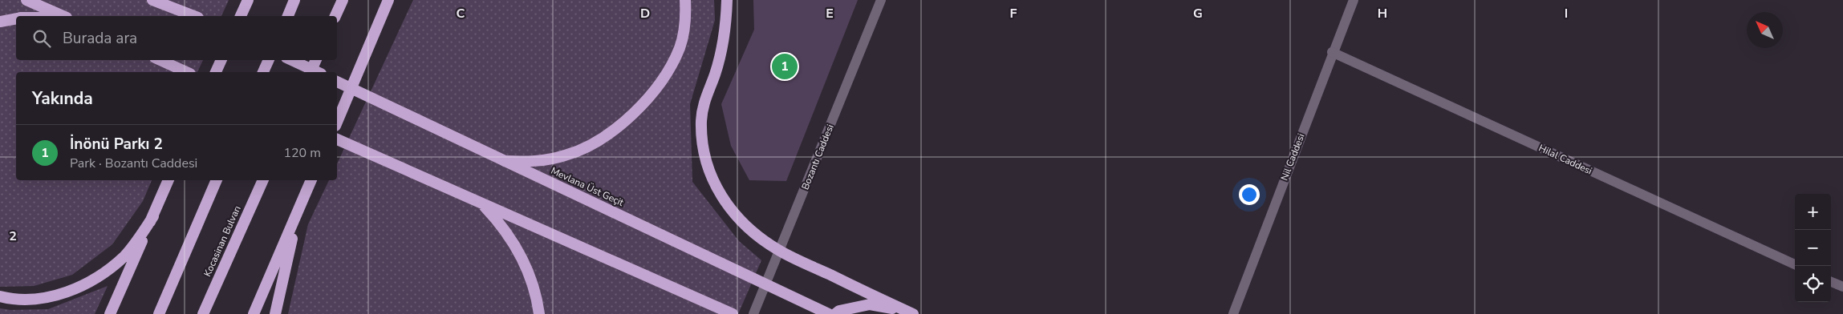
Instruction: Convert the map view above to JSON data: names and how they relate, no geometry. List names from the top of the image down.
{
  "streets": {
    "highway": ["Mevlana Üst Geçit", "Kocasinan Bulvarı"],
    "street": ["Bozantı Caddesi", "Nil Caddesi", "Hilal Caddesi"]
  },
  "crossings": [
    ["Nil Caddesi", "Hilal Caddesi"]
  ],
  "north": "top left",
  "page": {
    "search": "Burada ara",
    "pins": "1",
    "heading": "Yakında",
    "list": [
      {
        "mark": "1",
        "name": "İnönü Parkı 2",
        "note": "Park · Bozantı Caddesi",
        "value": "120 m"
      }
    ],
    "map_buttons": ["+", "−"]
  },
  "grid": {
    "columns": [
      "C",
      "D",
      "E",
      "F",
      "G",
      "H",
      "I"
    ],
    "rows": ["2"]
  }
}
